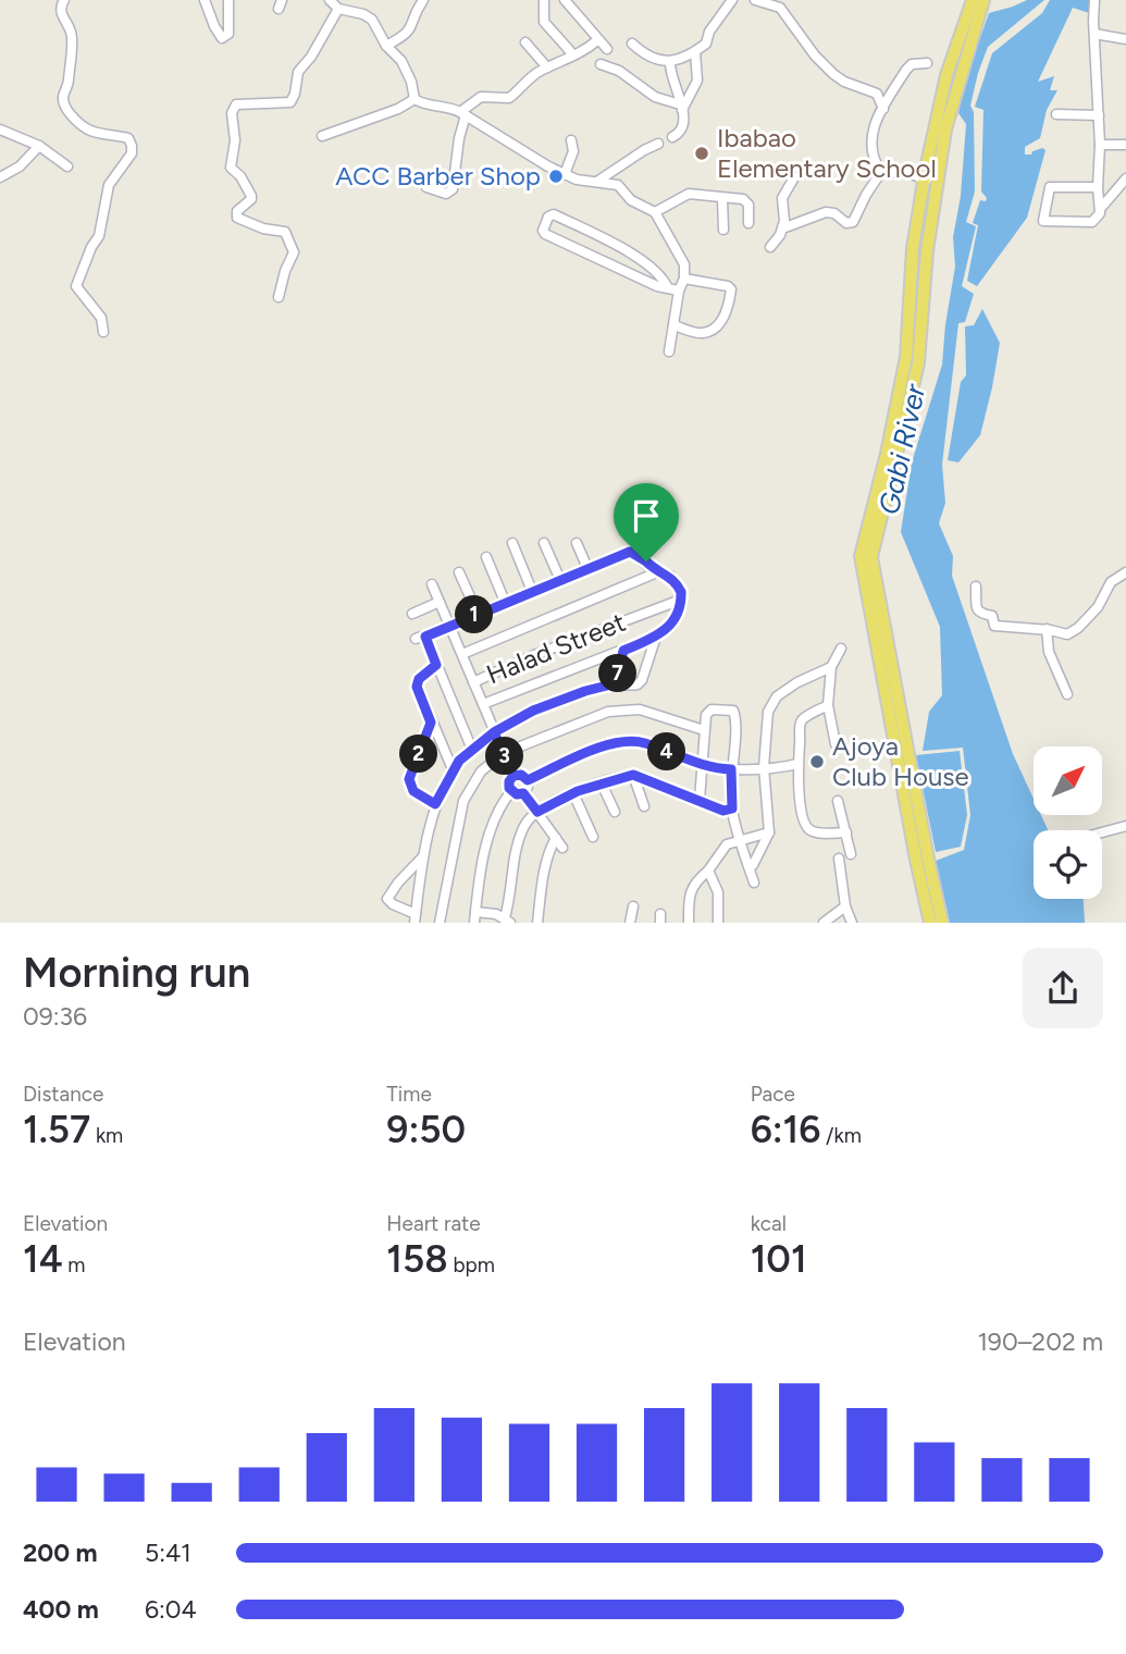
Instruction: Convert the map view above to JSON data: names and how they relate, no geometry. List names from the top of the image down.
{
  "streets": {
    "street": ["Halad Street"]
  },
  "water": ["Gabi River"],
  "places": ["Ibabao Elementary School", "ACC Barber Shop", "Ajoya Club House"],
  "north": "top right",
  "page": {
    "pins": [
      "1",
      "7",
      "4",
      "2",
      "3"
    ],
    "heading": ["Morning run", "09:36"],
    "stats": [
      ["Distance", "1.57 km"],
      ["Time", "9:50"],
      ["Pace", "6:16 /km"],
      ["Elevation", "14 m"],
      ["Heart rate", "158 bpm"],
      ["kcal", "101"]
    ],
    "chart": ["Elevation", "190–202 m"],
    "list": [
      {
        "name": "200 m",
        "note": "5:41"
      },
      {
        "name": "400 m",
        "note": "6:04"
      }
    ]
  }
}
